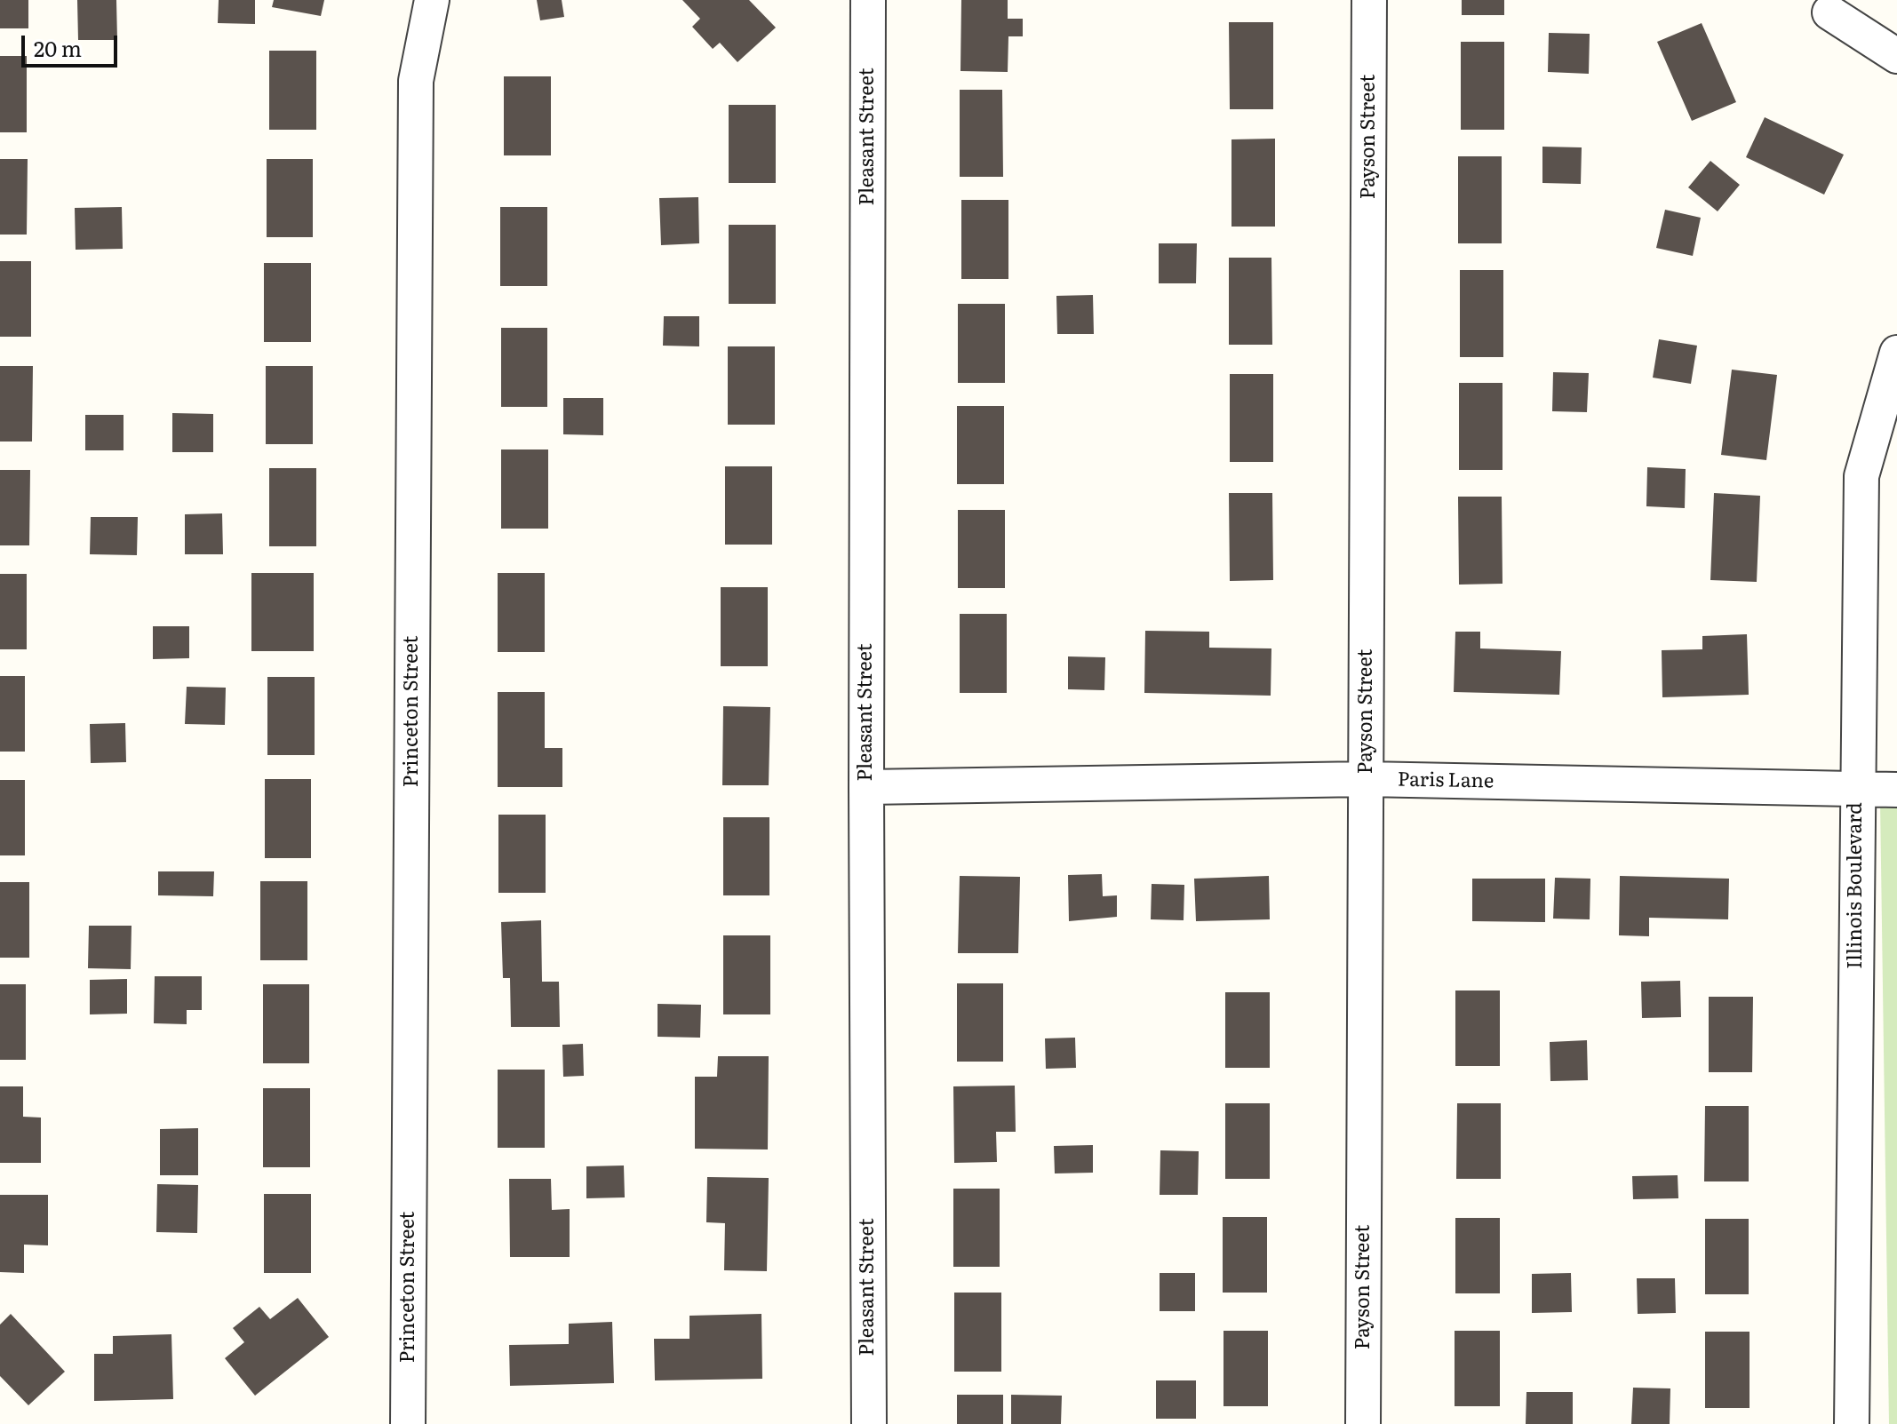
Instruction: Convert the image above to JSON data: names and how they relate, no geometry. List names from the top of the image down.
{
  "streets": {
    "street": [
      "Pleasant Street",
      "Payson Street",
      "Princeton Street",
      "Paris Lane",
      "Illinois Boulevard"
    ]
  },
  "crossings": [
    ["Pleasant Street", "Paris Lane"],
    ["Payson Street", "Paris Lane"],
    ["Paris Lane", "Illinois Boulevard"]
  ],
  "scale_bar": "20 m"
}
